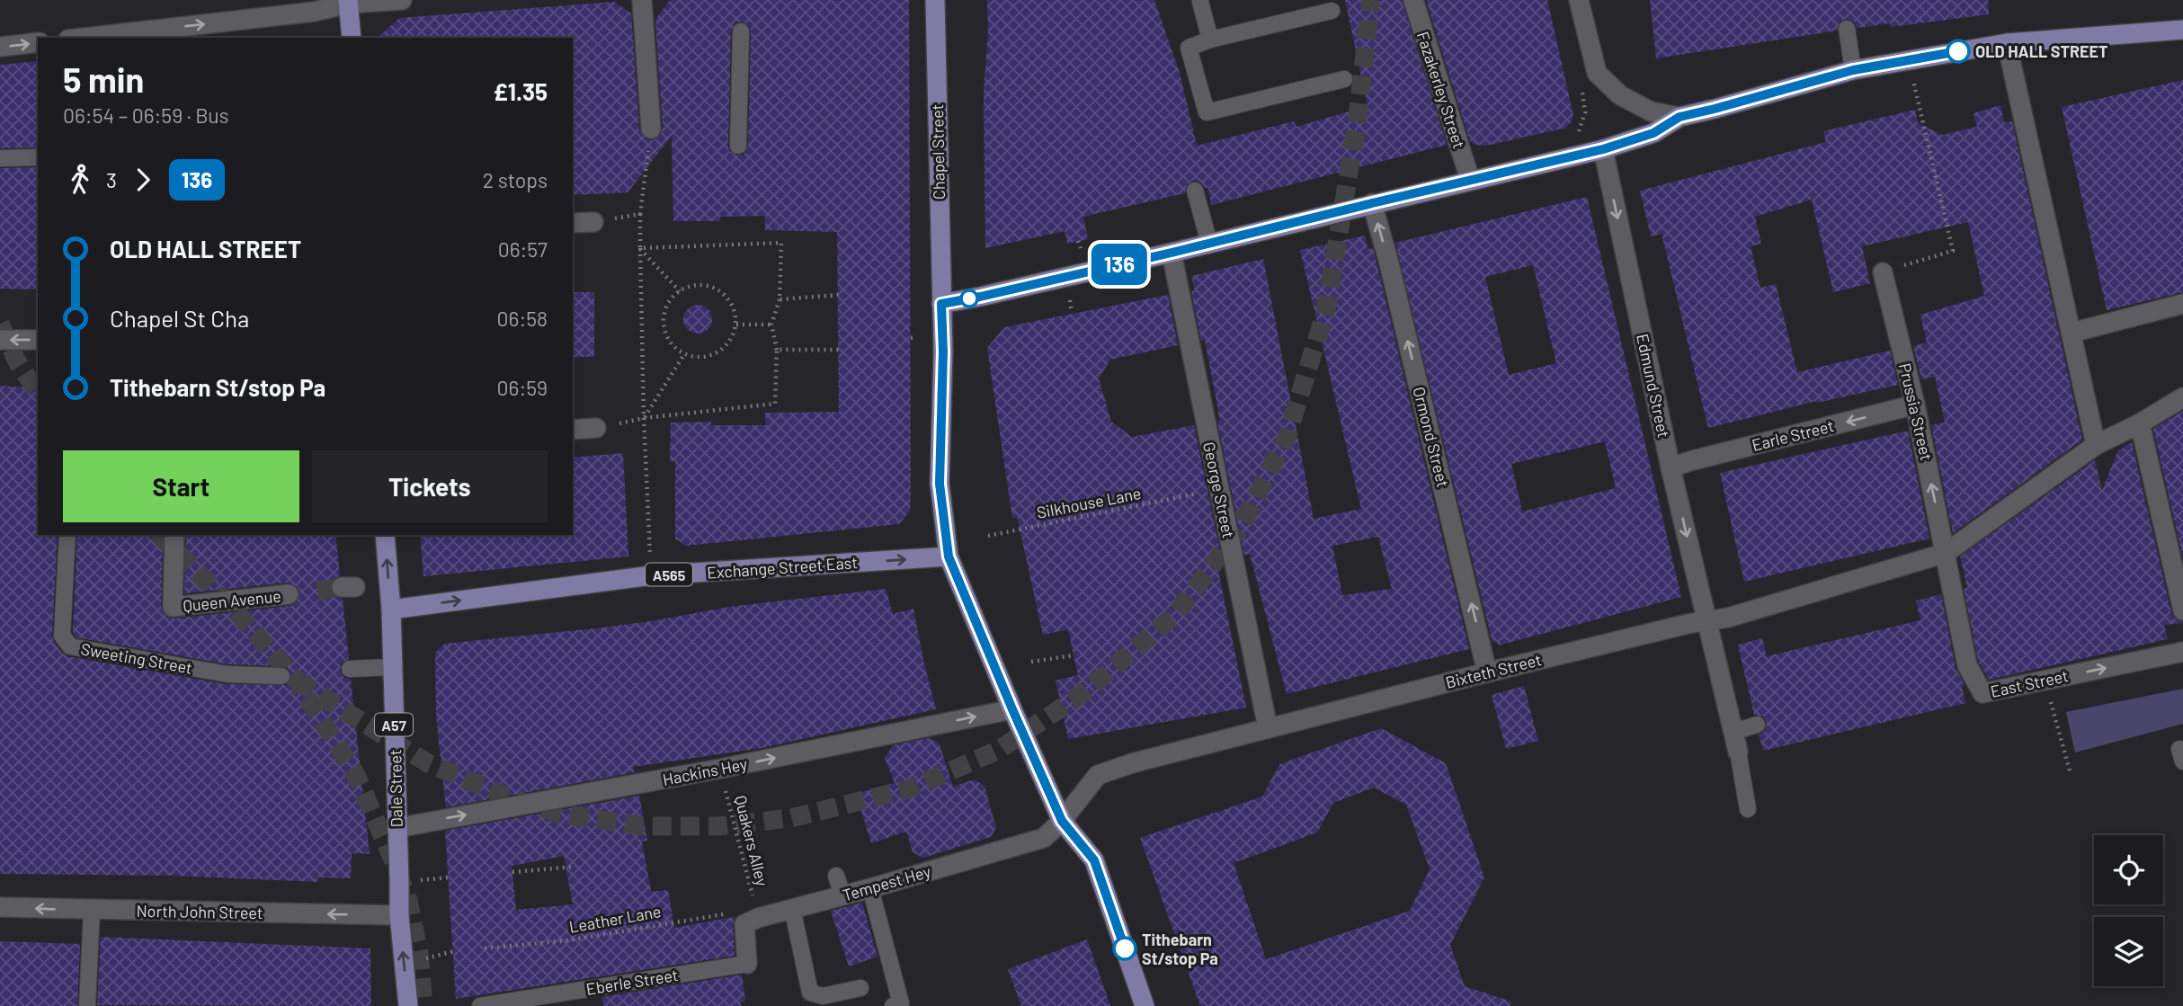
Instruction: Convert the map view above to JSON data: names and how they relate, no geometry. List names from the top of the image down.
{
  "streets": {
    "main road": [
      "Chapel Street",
      "Exchange Street East",
      "A565",
      "A57",
      "Dale Street"
    ],
    "street": [
      "Fazakerley Street",
      "Edmund Street",
      "Prussia Street",
      "Earle Street",
      "Ormond Street",
      "George Street",
      "Queen Avenue",
      "Bixteth Street",
      "East Street",
      "Hackins Hey",
      "Tempest Hey",
      "North John Street"
    ],
    "lane": ["Sweeting Street", "Eberle Street"],
    "path": ["Silkhouse Lane", "Quakers Alley", "Leather Lane"]
  },
  "crossings": [
    ["Chapel Street", "Exchange Street East"],
    ["Chapel Street", "Bixteth Street"],
    ["Chapel Street", "Hackins Hey"],
    ["Chapel Street", "Tempest Hey"],
    ["Edmund Street", "Earle Street"],
    ["Edmund Street", "Bixteth Street"],
    ["Prussia Street", "Earle Street"],
    ["Prussia Street", "Bixteth Street"],
    ["Prussia Street", "East Street"],
    ["Ormond Street", "Bixteth Street"],
    ["George Street", "Bixteth Street"],
    ["Exchange Street East", "Dale Street"],
    ["Bixteth Street", "East Street"],
    ["Bixteth Street", "Tempest Hey"],
    ["Hackins Hey", "Dale Street"],
    ["Hackins Hey", "Quakers Alley"],
    ["Dale Street", "North John Street"],
    ["Quakers Alley", "Tempest Hey"],
    ["Quakers Alley", "Leather Lane"],
    ["Tempest Hey", "Leather Lane"]
  ],
  "one_way": [
    "Edmund Street",
    "Earle Street",
    "Ormond Street",
    "Exchange Street East",
    "East Street",
    "Hackins Hey",
    "Dale Street",
    "North John Street"
  ],
  "places": ["OLD HALL STREET", "Tithebarn St/stop Pa"],
  "lines": ["bus line 136"],
  "page": {
    "on_map": "136",
    "heading": ["5 min", "06:54 – 06:59 · Bus", "£1.35"],
    "legs": ["3", "136", "2 stops"],
    "list": [
      {
        "name": "OLD HALL STREET",
        "value": "06:57"
      },
      {
        "name": "Chapel St Cha",
        "value": "06:58"
      },
      {
        "name": "Tithebarn St/stop Pa",
        "value": "06:59"
      }
    ],
    "buttons": ["Start", "Tickets"]
  }
}
